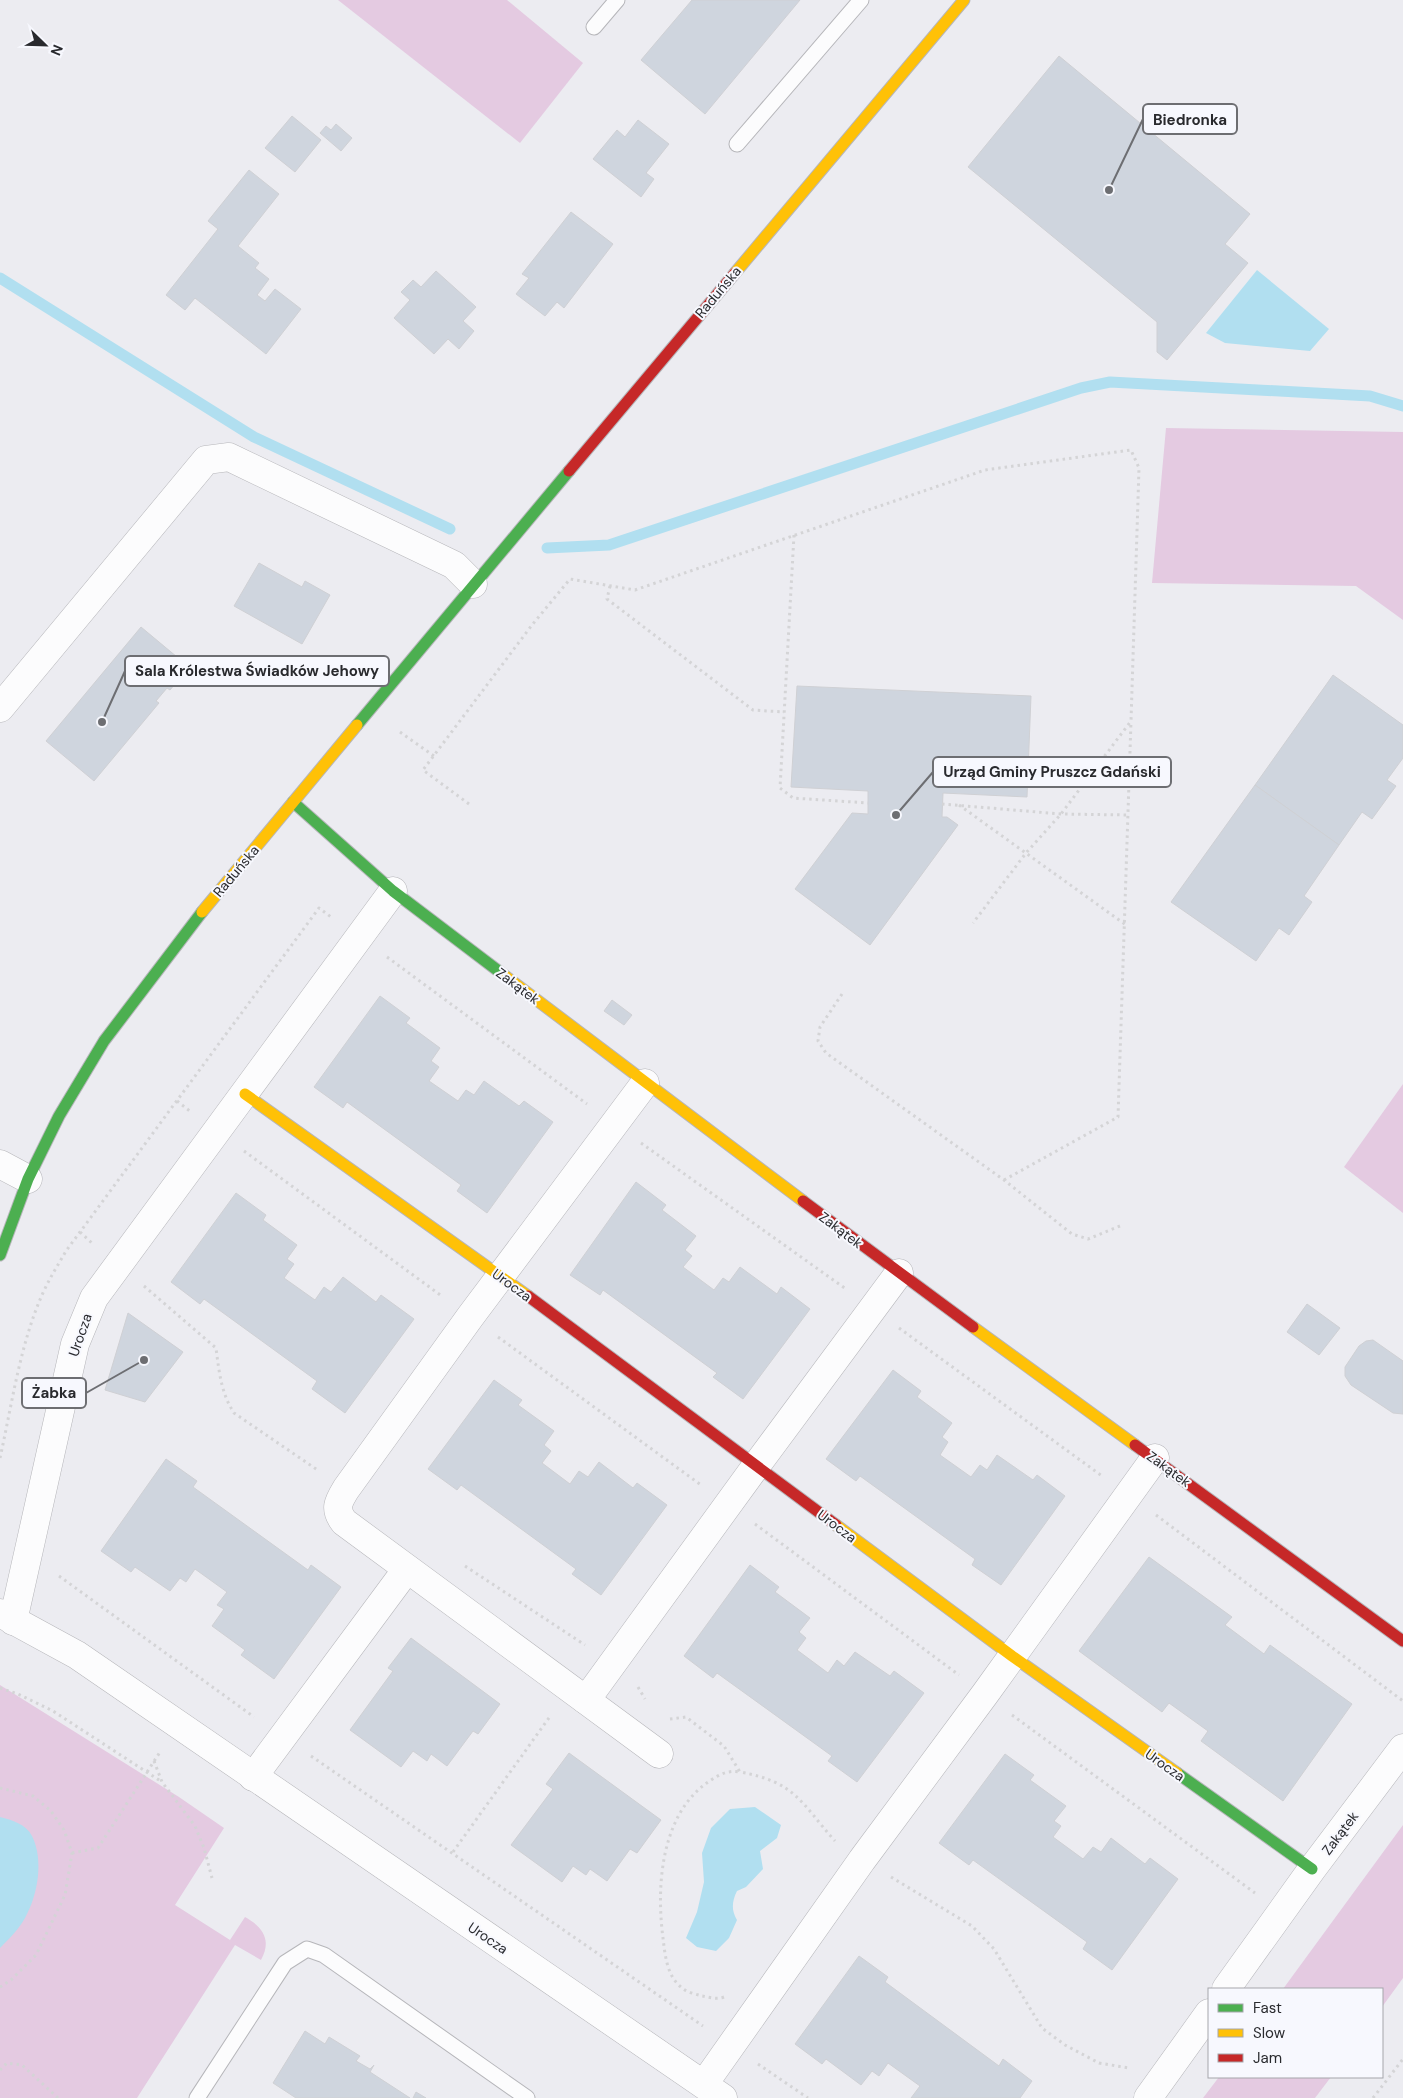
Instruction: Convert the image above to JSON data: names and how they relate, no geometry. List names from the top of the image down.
{
  "streets": {
    "street": ["Raduńska", "Zakątek", "Urocza"]
  },
  "crossings": [
    ["Raduńska", "Zakątek"],
    ["Zakątek", "Urocza"]
  ],
  "places": [
    "Biedronka",
    "Sala Królestwa Świadków Jehowy",
    "Urząd Gminy Pruszcz Gdański",
    "Żabka"
  ],
  "legend": ["Fast", "Slow", "Jam"],
  "north": "bottom right"
}
